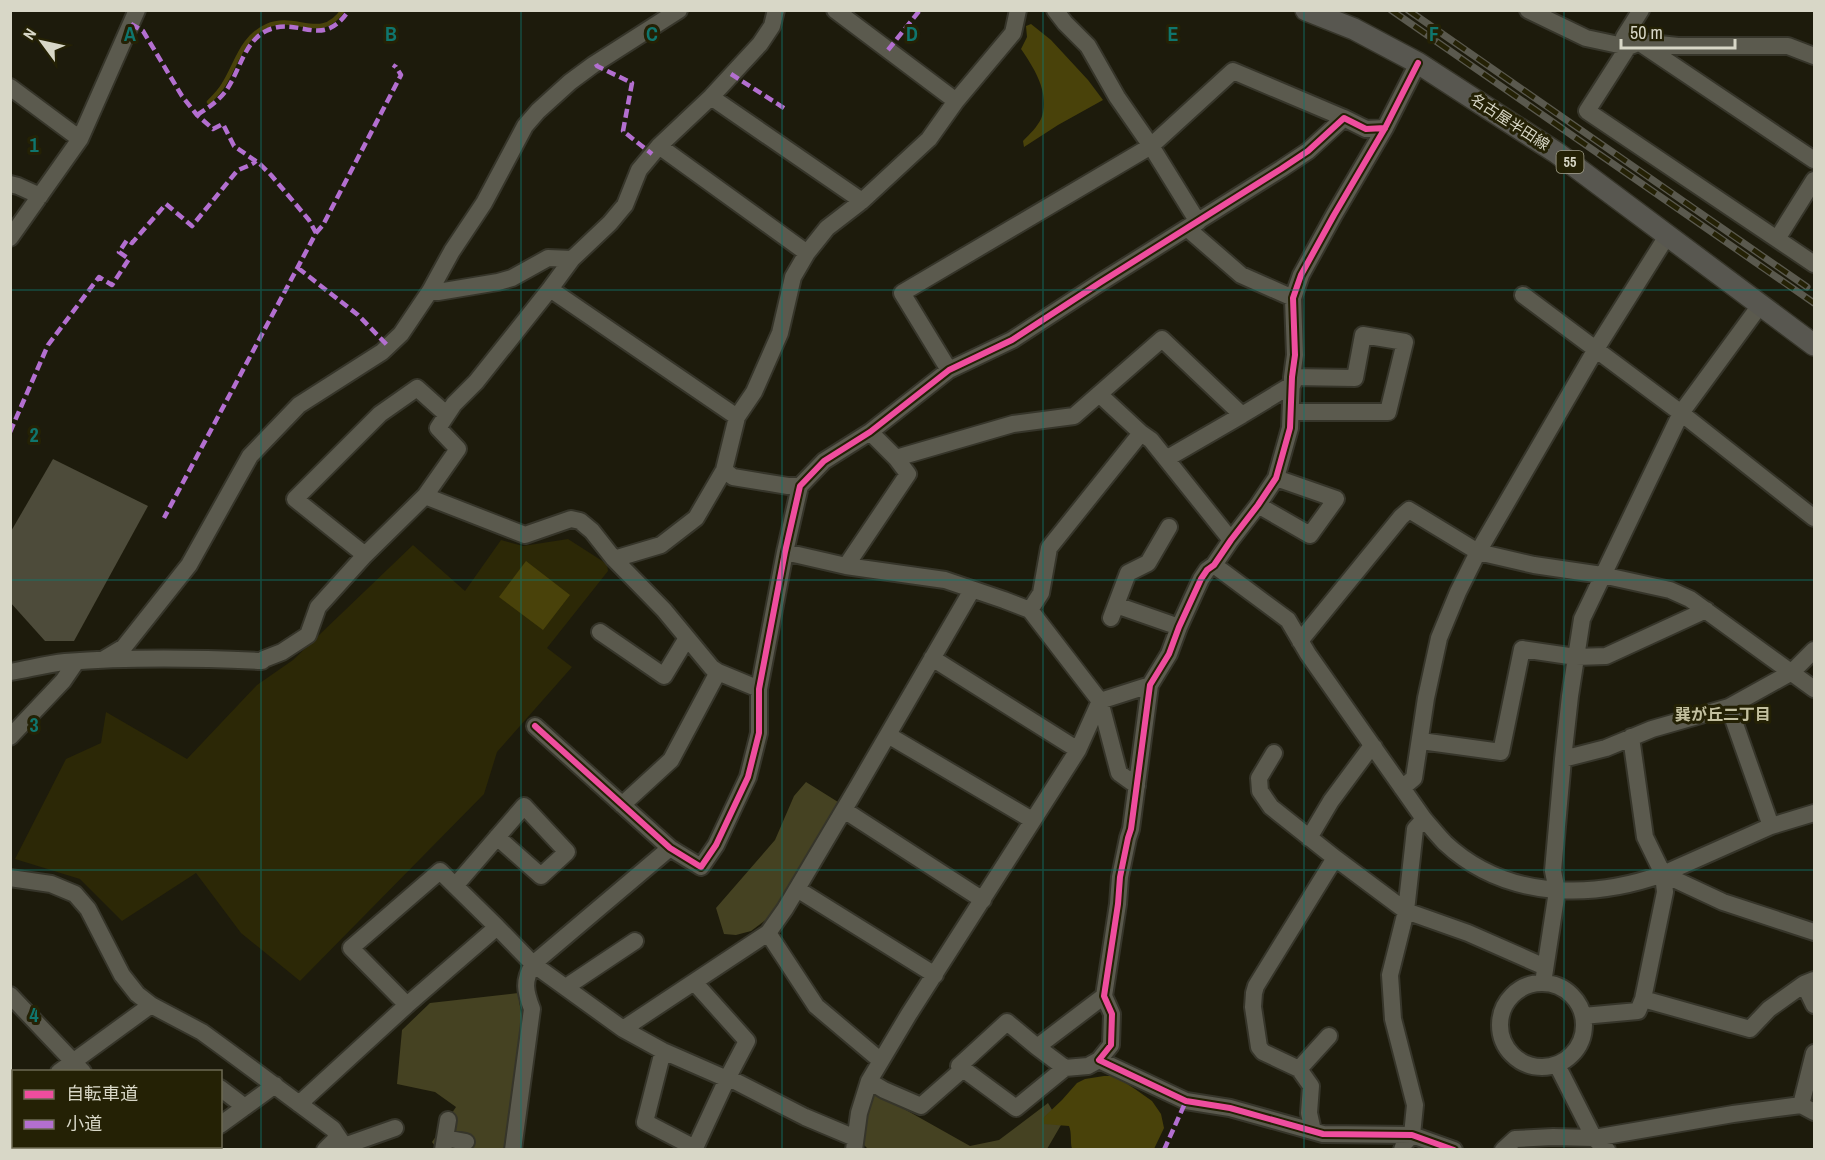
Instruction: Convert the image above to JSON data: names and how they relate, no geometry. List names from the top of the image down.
{
  "streets": {
    "main road": ["名古屋半田線", "55"]
  },
  "districts": ["巽が丘二丁目"],
  "legend": ["自転車道", "小道"],
  "scale_bar": "50 m",
  "north": "top left",
  "grid": {
    "columns": [
      "A",
      "B",
      "C",
      "D",
      "E",
      "F"
    ],
    "rows": [
      "1",
      "2",
      "3",
      "4"
    ]
  }
}
